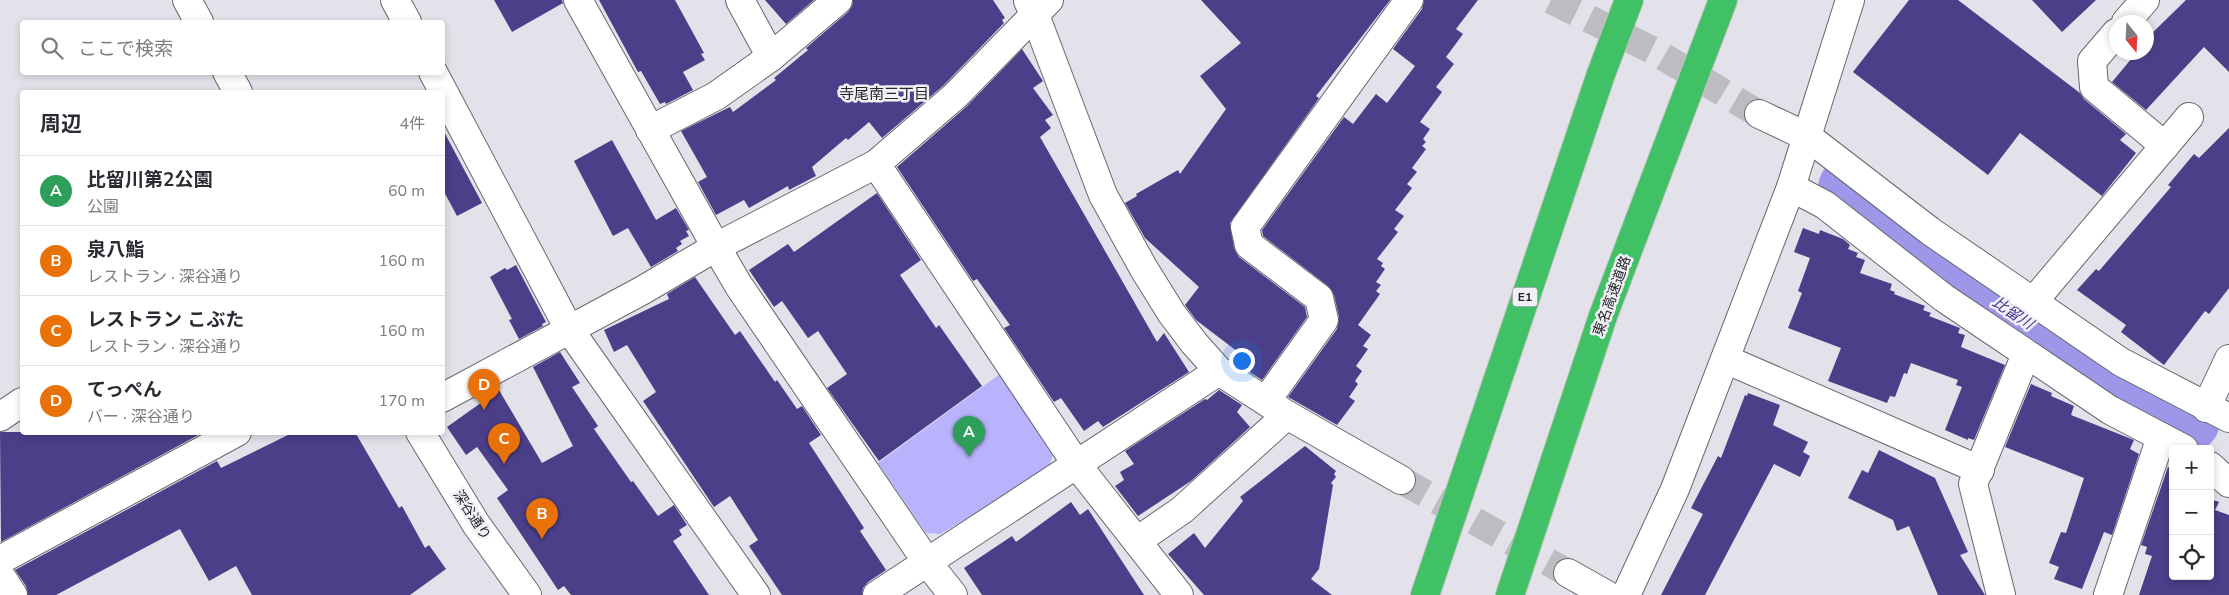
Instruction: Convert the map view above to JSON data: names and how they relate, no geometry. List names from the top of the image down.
{
  "streets": {
    "highway": ["東名高速道路", "E1"],
    "street": ["深谷通り"]
  },
  "districts": ["寺尾南三丁目"],
  "water": ["比留川"],
  "north": "bottom",
  "page": {
    "search": "ここで検索",
    "heading": ["周辺", "4件"],
    "list": [
      {
        "mark": "A",
        "name": "比留川第2公園",
        "note": "公園",
        "value": "60 m"
      },
      {
        "mark": "B",
        "name": "泉八鮨",
        "note": "レストラン · 深谷通り",
        "value": "160 m"
      },
      {
        "mark": "C",
        "name": "レストラン こぶた",
        "note": "レストラン · 深谷通り",
        "value": "160 m"
      },
      {
        "mark": "D",
        "name": "てっぺん",
        "note": "バー · 深谷通り",
        "value": "170 m"
      }
    ],
    "pins": [
      "D",
      "A",
      "C",
      "B"
    ],
    "map_buttons": ["+", "−"]
  }
}
